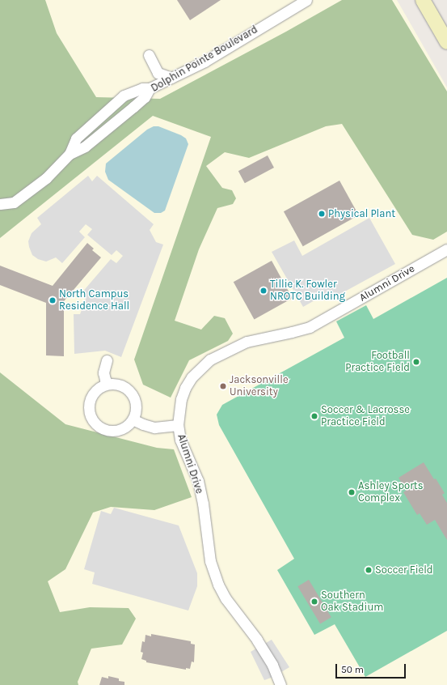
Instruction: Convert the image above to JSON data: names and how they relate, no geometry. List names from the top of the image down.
{
  "streets": {
    "street": ["Dolphin Pointe Boulevard", "Alumni Drive"]
  },
  "places": [
    "Physical Plant",
    "Tillie K. Fowler NROTC Building",
    "North Campus Residence Hall",
    "Football Practice Field",
    "Jacksonville University",
    "Soccer & Lacrosse Practice Field",
    "Ashley Sports Complex",
    "Soccer Field",
    "Southern Oak Stadium"
  ],
  "scale_bar": "50 m"
}
